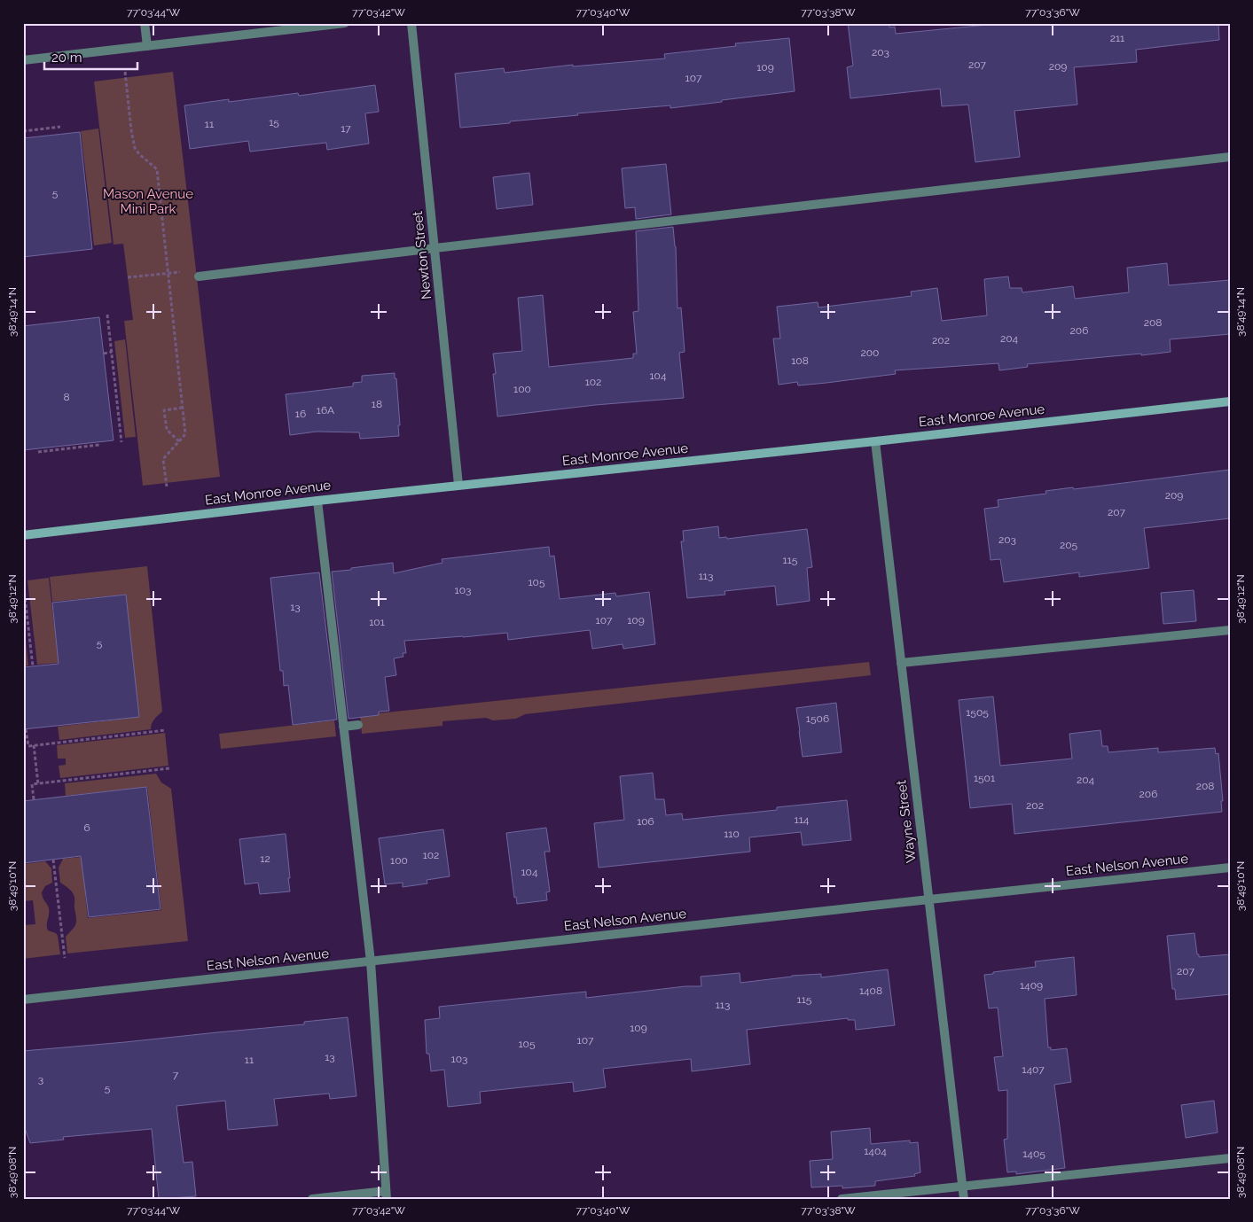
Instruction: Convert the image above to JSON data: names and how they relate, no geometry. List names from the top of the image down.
{
  "streets": {
    "street": [
      "Newton Street",
      "East Monroe Avenue",
      "Wayne Street",
      "East Nelson Avenue"
    ]
  },
  "crossings": [
    ["Newton Street", "East Monroe Avenue"],
    ["East Monroe Avenue", "Wayne Street"],
    ["Wayne Street", "East Nelson Avenue"]
  ],
  "parks": ["Mason Avenue Mini Park"],
  "house_numbers": [
    "211",
    "203",
    "207",
    "209",
    "109",
    "107",
    "15",
    "11",
    "17",
    "5",
    "208",
    "206",
    "204",
    "202",
    "200",
    "108",
    "104",
    "102",
    "100",
    "8",
    "18",
    "16A",
    "16",
    "209",
    "207",
    "203",
    "205",
    "115",
    "113",
    "105",
    "103",
    "13",
    "107",
    "109",
    "101",
    "5",
    "1505",
    "1506",
    "1501",
    "204",
    "208",
    "206",
    "202",
    "114",
    "106",
    "6",
    "110",
    "102",
    "12",
    "100",
    "104",
    "207",
    "1409",
    "1408",
    "115",
    "113",
    "109",
    "107",
    "105",
    "13",
    "103",
    "11",
    "1407",
    "7",
    "3",
    "5",
    "1404",
    "1405"
  ],
  "scale_bar": "20 m",
  "coordinates": [
    "77°03'44\"W",
    "77°03'42\"W",
    "77°03'40\"W",
    "77°03'38\"W",
    "77°03'36\"W",
    "38°49'14\"N",
    "38°49'12\"N",
    "38°49'10\"N",
    "38°49'08\"N"
  ]
}
